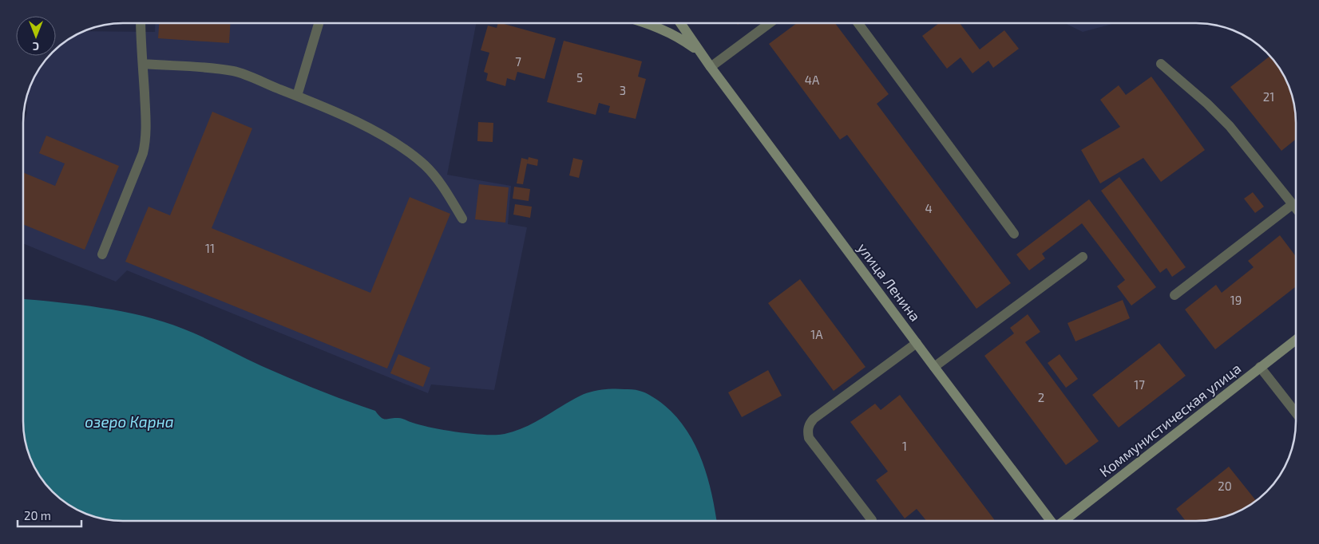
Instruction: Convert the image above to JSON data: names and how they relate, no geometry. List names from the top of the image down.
{
  "streets": {
    "main road": ["улица Ленина", "Коммунистическая улица"]
  },
  "water": ["озеро Карна"],
  "house_numbers": [
    "7",
    "5",
    "4А",
    "3",
    "21",
    "4",
    "11",
    "19",
    "1А",
    "17",
    "2",
    "1",
    "20"
  ],
  "scale_bar": "20 m",
  "north": "bottom"
}
